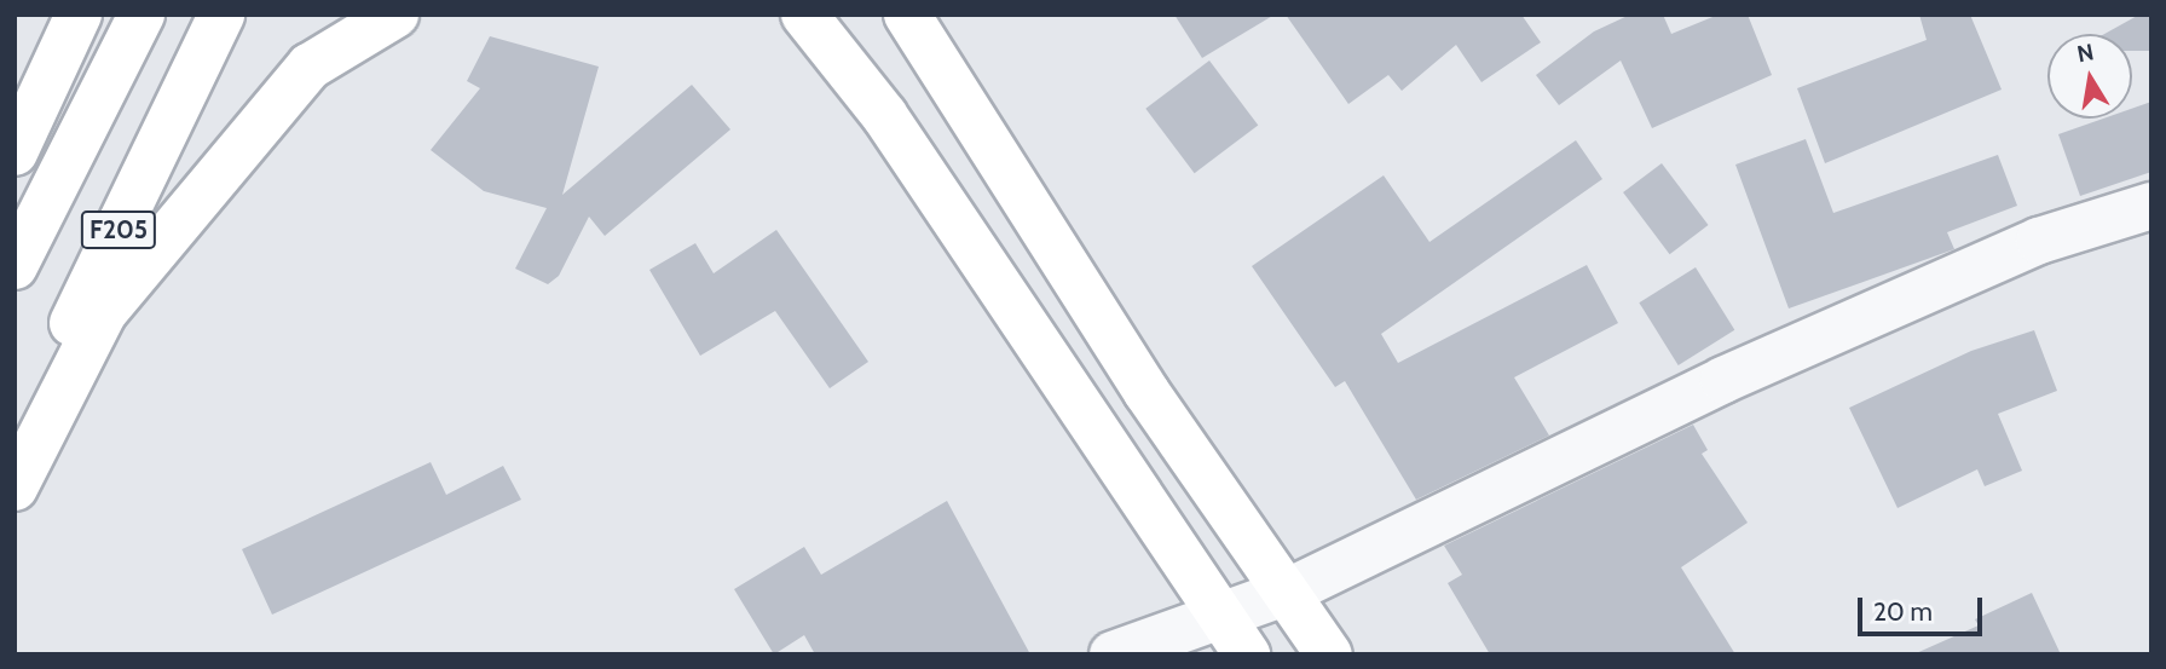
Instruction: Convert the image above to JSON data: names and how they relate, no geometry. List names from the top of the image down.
{
  "streets": {
    "main road": ["F205"]
  },
  "scale_bar": "20 m",
  "north": "top"
}
